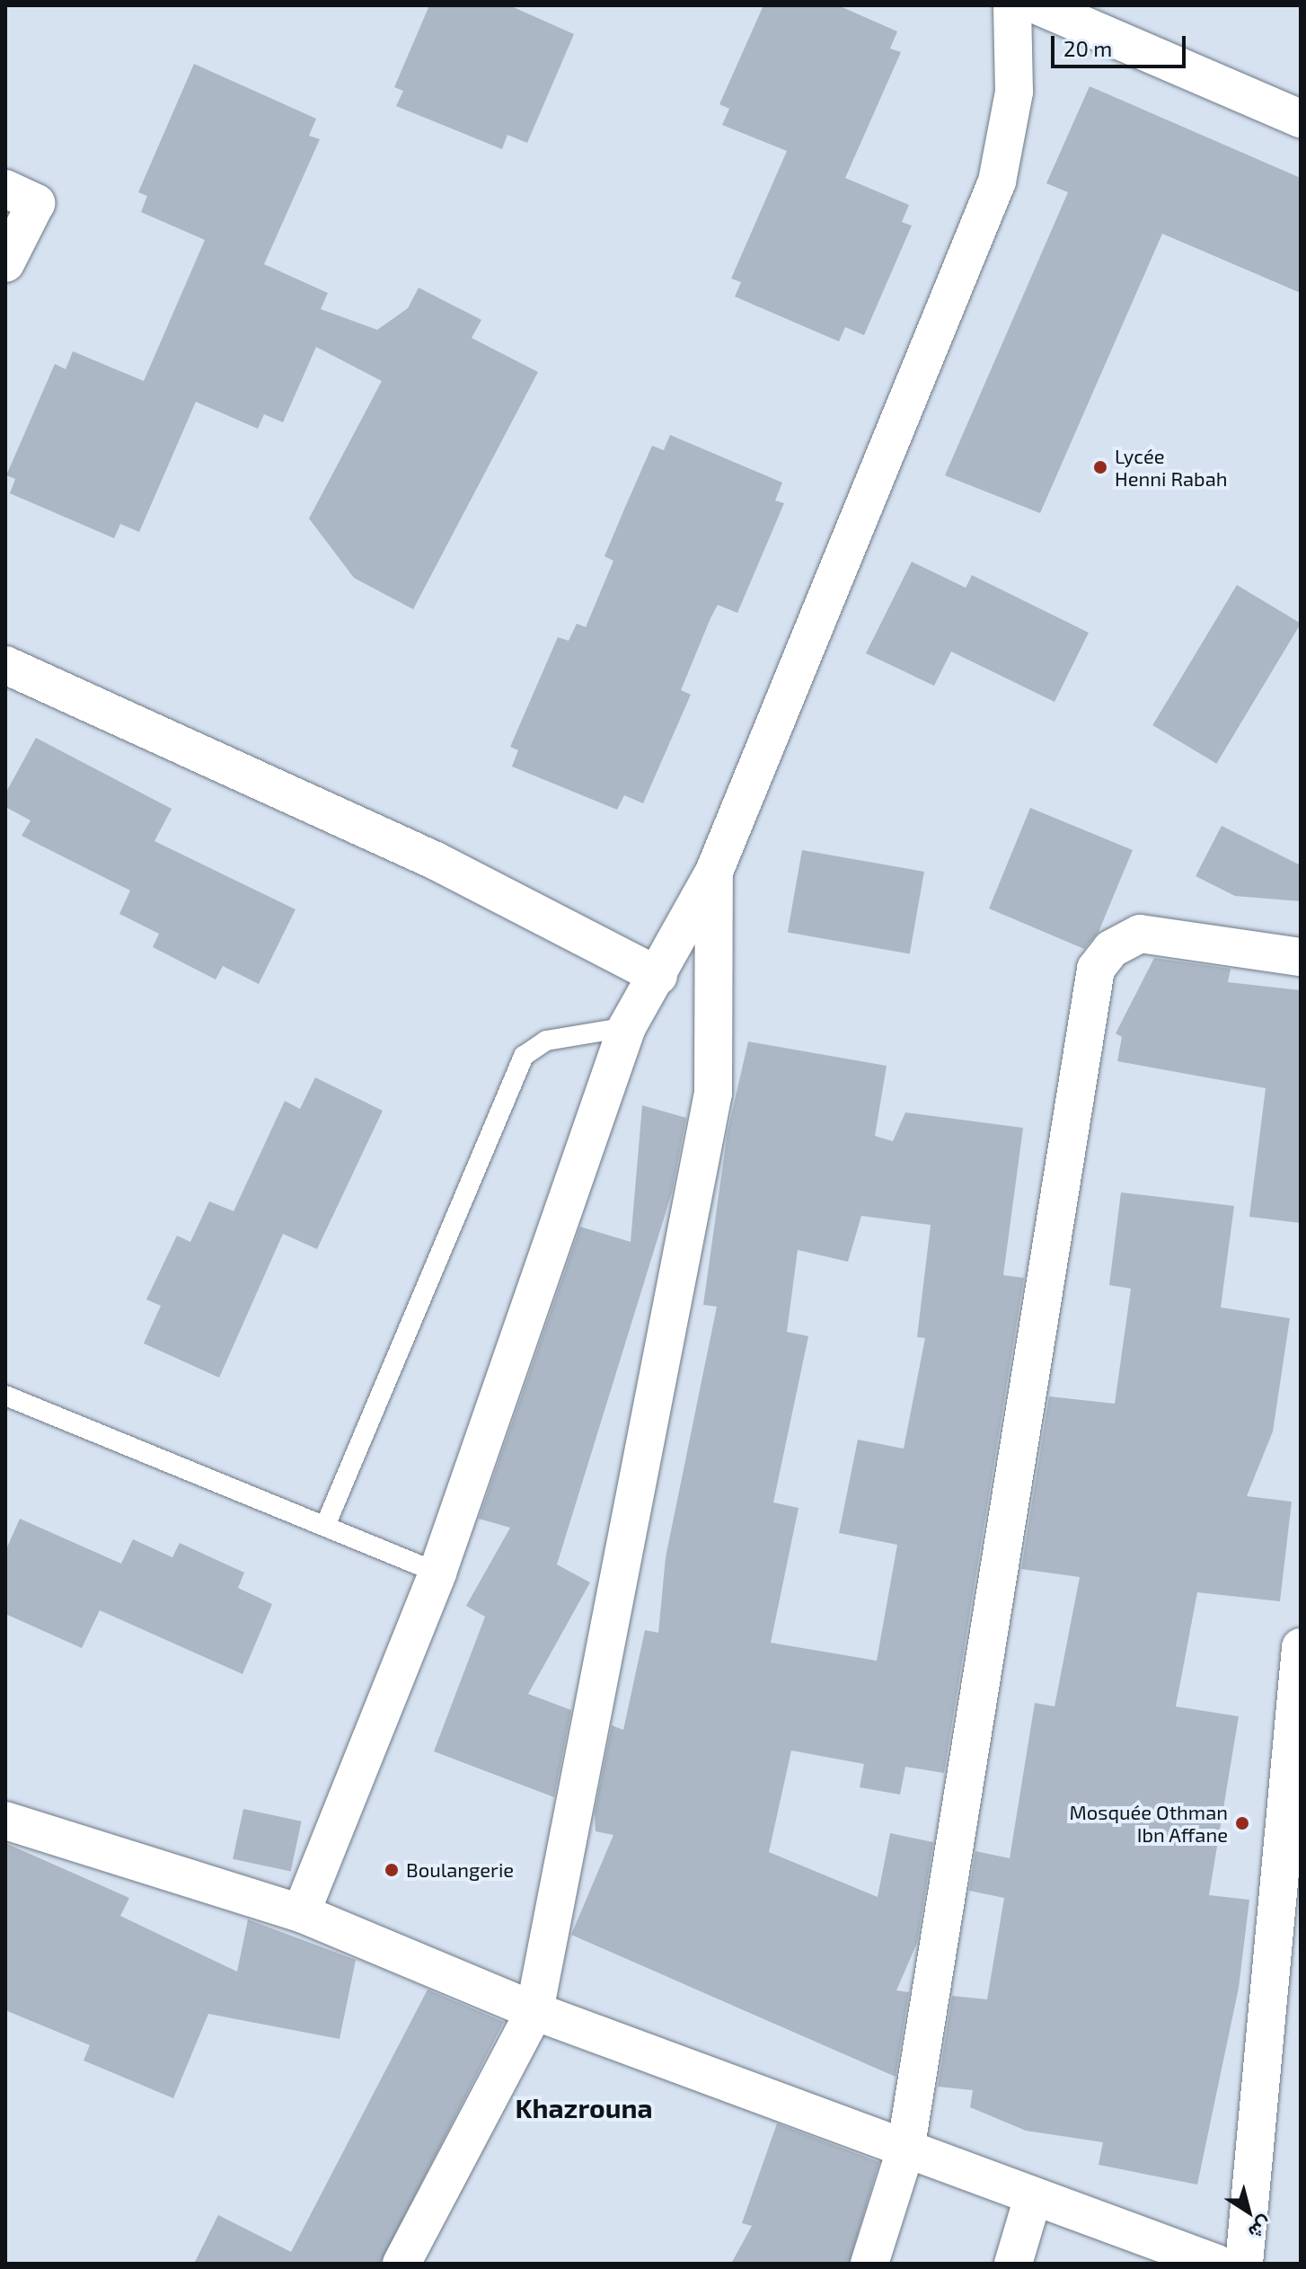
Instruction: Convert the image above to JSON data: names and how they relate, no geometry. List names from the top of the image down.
{
  "districts": ["Khazrouna"],
  "places": ["Lycée Henni Rabah", "Mosquée Othman Ibn Affane", "Boulangerie"],
  "scale_bar": "20 m",
  "north": "bottom right"
}
